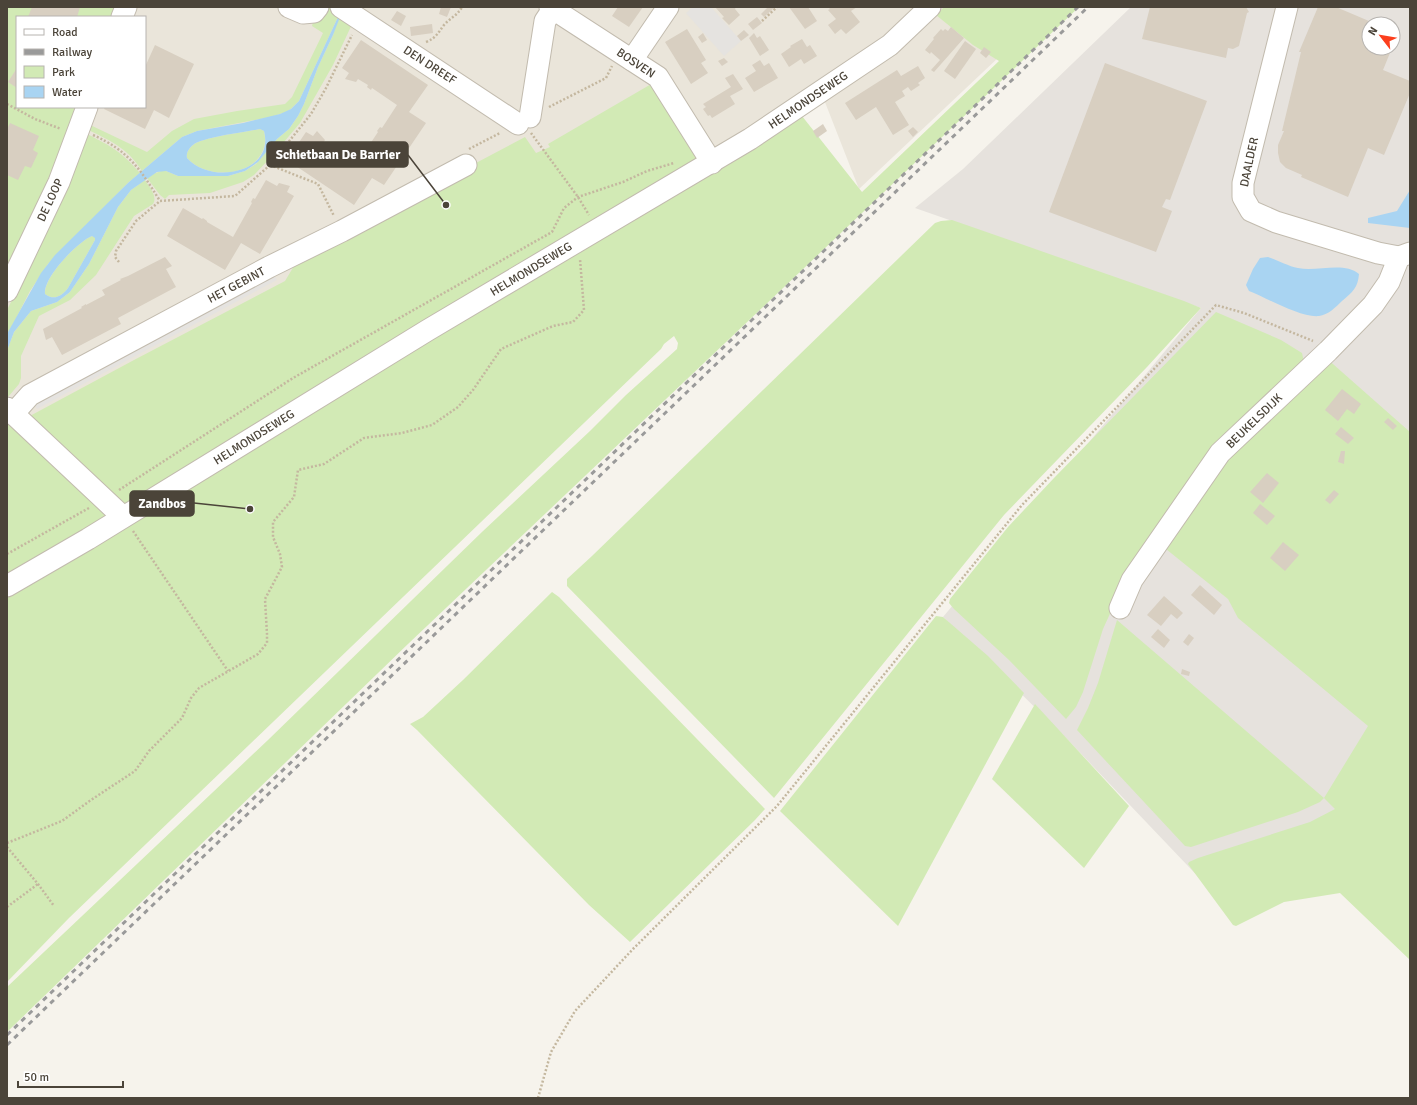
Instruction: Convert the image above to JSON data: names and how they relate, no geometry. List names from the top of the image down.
{
  "streets": {
    "street": [
      "BOSVEN",
      "DEN DREEF",
      "HELMONDSEWEG",
      "DAALDER",
      "DE LOOP",
      "HET GEBINT",
      "BEUKELSDIJK"
    ]
  },
  "crossings": [
    ["BOSVEN", "HELMONDSEWEG"],
    ["DAALDER", "BEUKELSDIJK"]
  ],
  "places": ["Schietbaan De Barrier", "Zandbos"],
  "legend": [
    "Road",
    "Railway",
    "Park",
    "Water"
  ],
  "scale_bar": "50 m",
  "north": "top left"
}
